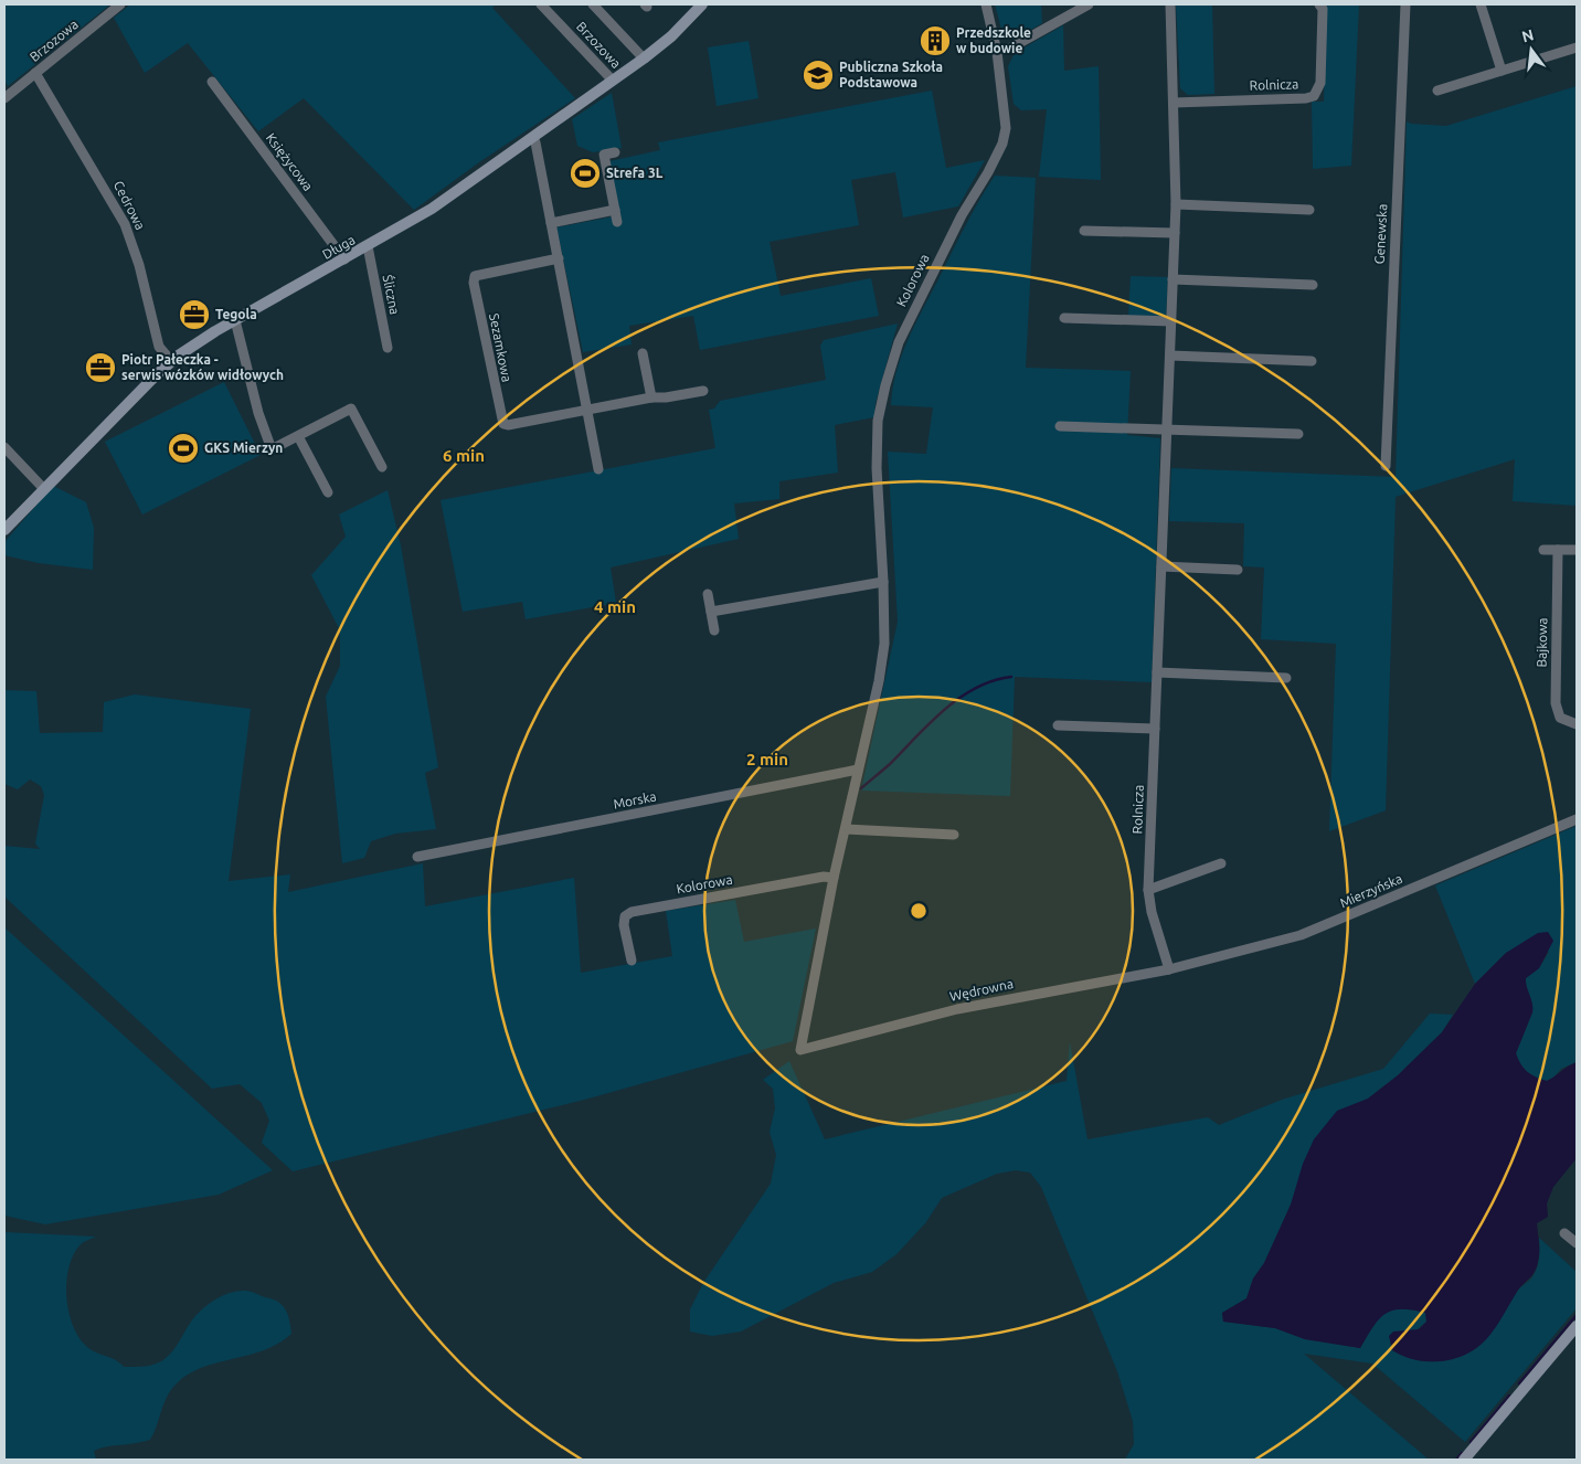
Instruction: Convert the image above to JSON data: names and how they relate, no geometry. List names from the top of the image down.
{
  "streets": {
    "street": [
      "Brzozowa",
      "Rolnicza",
      "Księżycowa",
      "Cedrowa",
      "Genewska",
      "Długa",
      "Kolorowa",
      "Śliczna",
      "Sezamkowa",
      "Bajkowa",
      "Morska",
      "Mierzyńska",
      "Wędrowna"
    ]
  },
  "crossings": [
    ["Brzozowa", "Cedrowa"],
    ["Brzozowa", "Długa"],
    ["Rolnicza", "Mierzyńska"],
    ["Rolnicza", "Wędrowna"],
    ["Księżycowa", "Długa"],
    ["Cedrowa", "Długa"],
    ["Długa", "Śliczna"],
    ["Kolorowa", "Morska"],
    ["Kolorowa", "Wędrowna"],
    ["Mierzyńska", "Wędrowna"]
  ],
  "places": {
    "building": ["Przedszkole w budowie"],
    "school or university": ["Publiczna Szkoła Podstawowa"],
    "sports": ["Strefa 3L", "GKS Mierzyn"],
    "office": ["Tegola", "Piotr Pałeczka - serwis wózków widłowych"]
  },
  "north": "top",
  "rings": ["6 min", "4 min", "2 min"]
}
